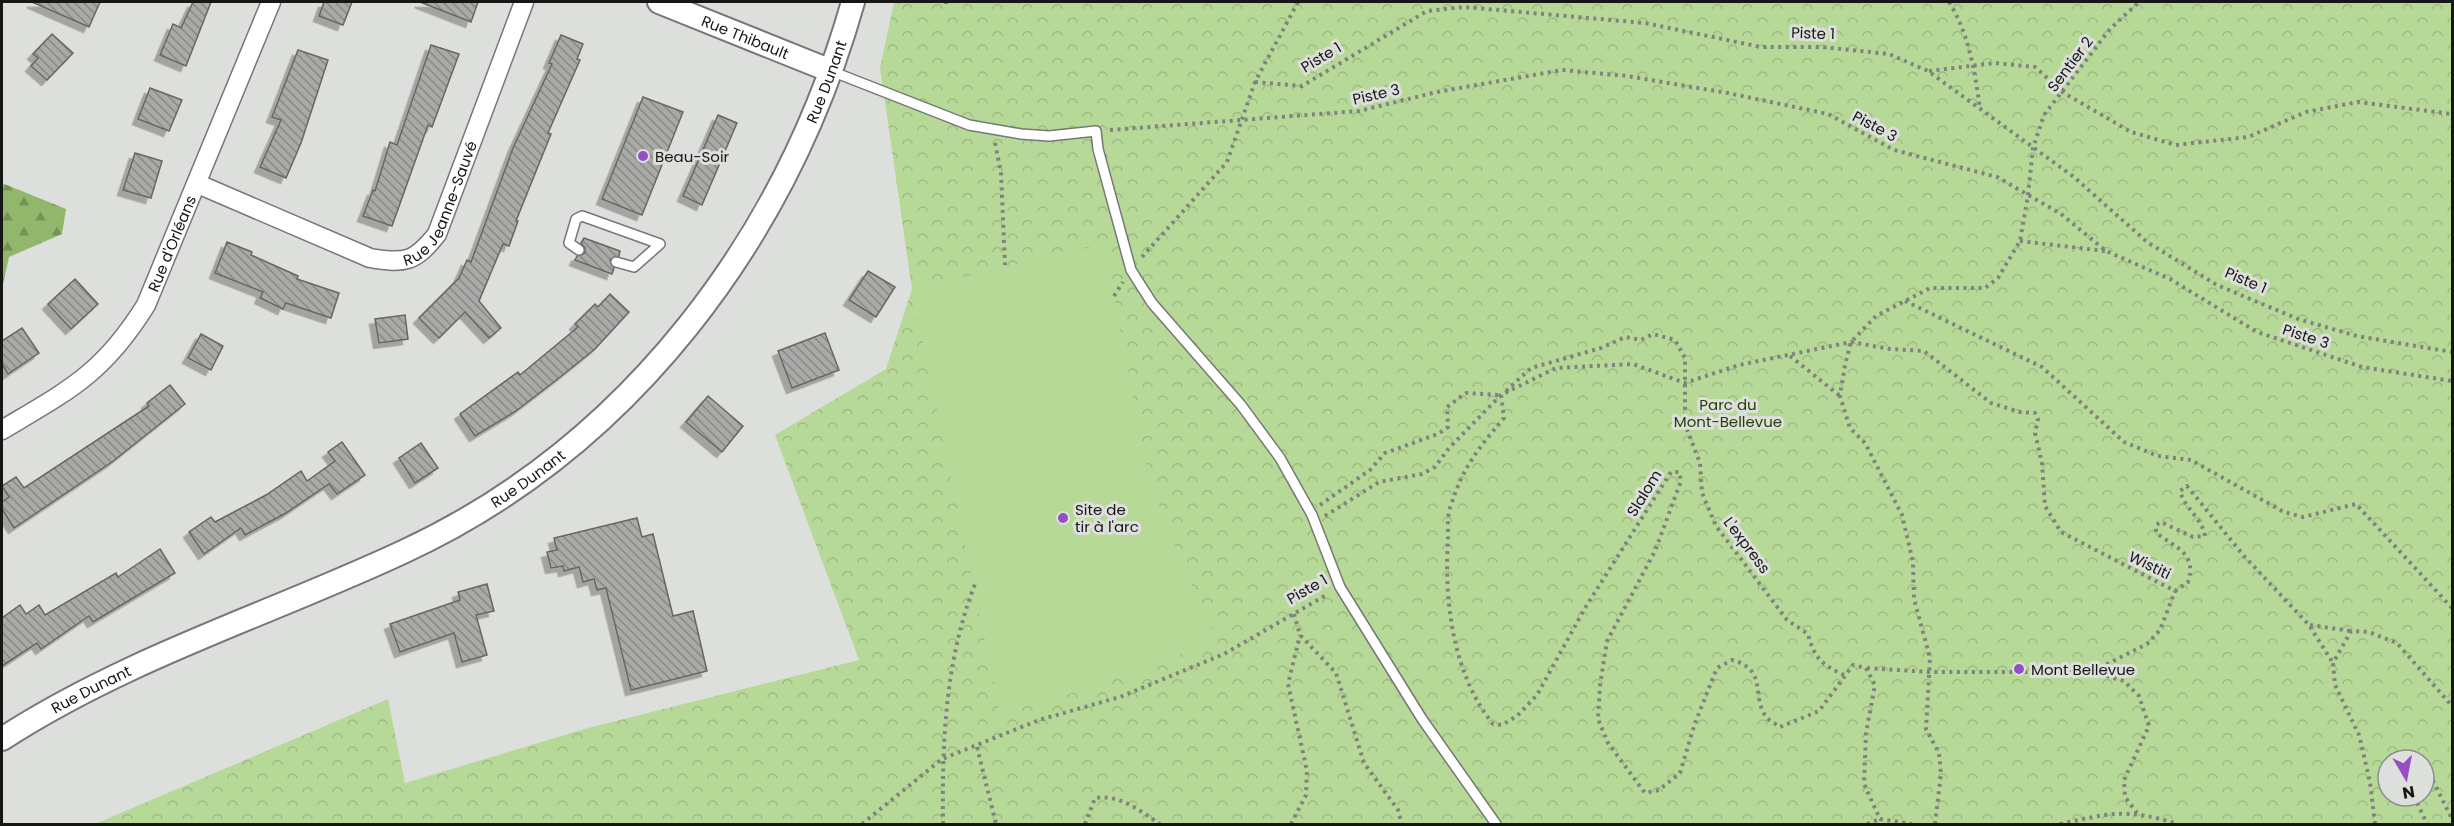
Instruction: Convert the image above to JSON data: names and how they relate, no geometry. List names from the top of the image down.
{
  "streets": {
    "street": [
      "Rue Thibault",
      "Rue Dunant",
      "Rue Jeanne-Sauvé",
      "Rue d'Orléans"
    ],
    "lane": ["Piste 1"],
    "path": [
      "Sentier 2",
      "Piste 3",
      "Slalom",
      "L'express",
      "Wistiti"
    ]
  },
  "crossings": [
    ["Piste 1", "Sentier 2"],
    ["Piste 1", "L'express"],
    ["Rue Thibault", "Rue Dunant"],
    ["Sentier 2", "Piste 3"],
    ["Rue Jeanne-Sauvé", "Rue d'Orléans"],
    ["Slalom", "L'express"]
  ],
  "parks": ["Parc du Mont-Bellevue"],
  "places": ["Beau-Soir", "Site de tir à l'arc", "Mont Bellevue"],
  "north": "bottom"
}
